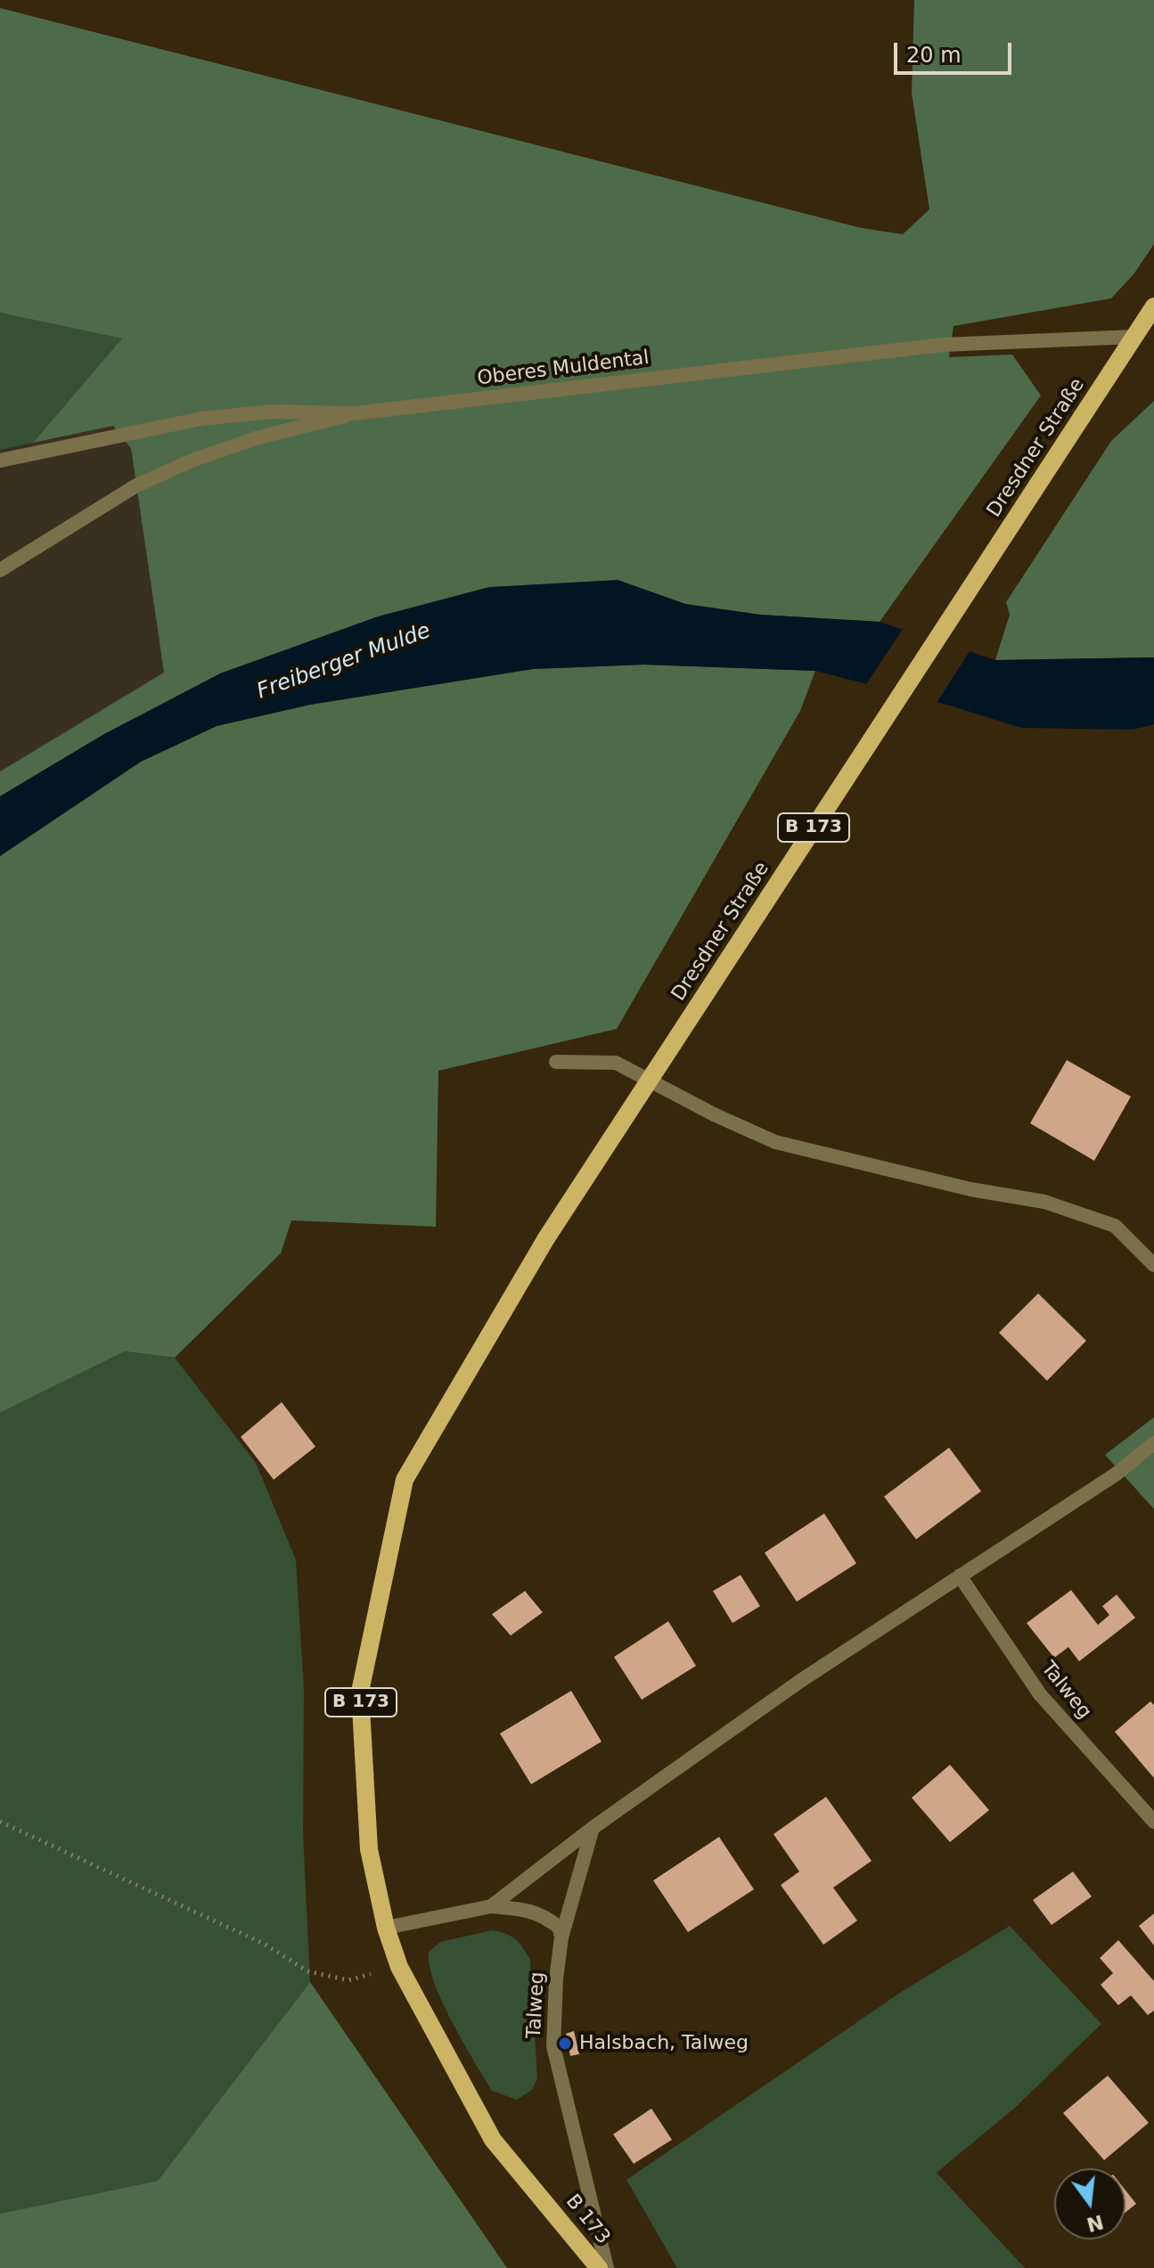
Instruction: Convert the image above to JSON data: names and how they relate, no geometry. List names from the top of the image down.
{
  "streets": {
    "main road": ["Dresdner Straße", "B 173"],
    "street": ["Oberes Muldental", "Talweg"]
  },
  "crossings": [
    ["Oberes Muldental", "Dresdner Straße"],
    ["Dresdner Straße", "B 173"]
  ],
  "water": ["Freiberger Mulde"],
  "places": ["Halsbach, Talweg"],
  "scale_bar": "20 m",
  "north": "bottom"
}
